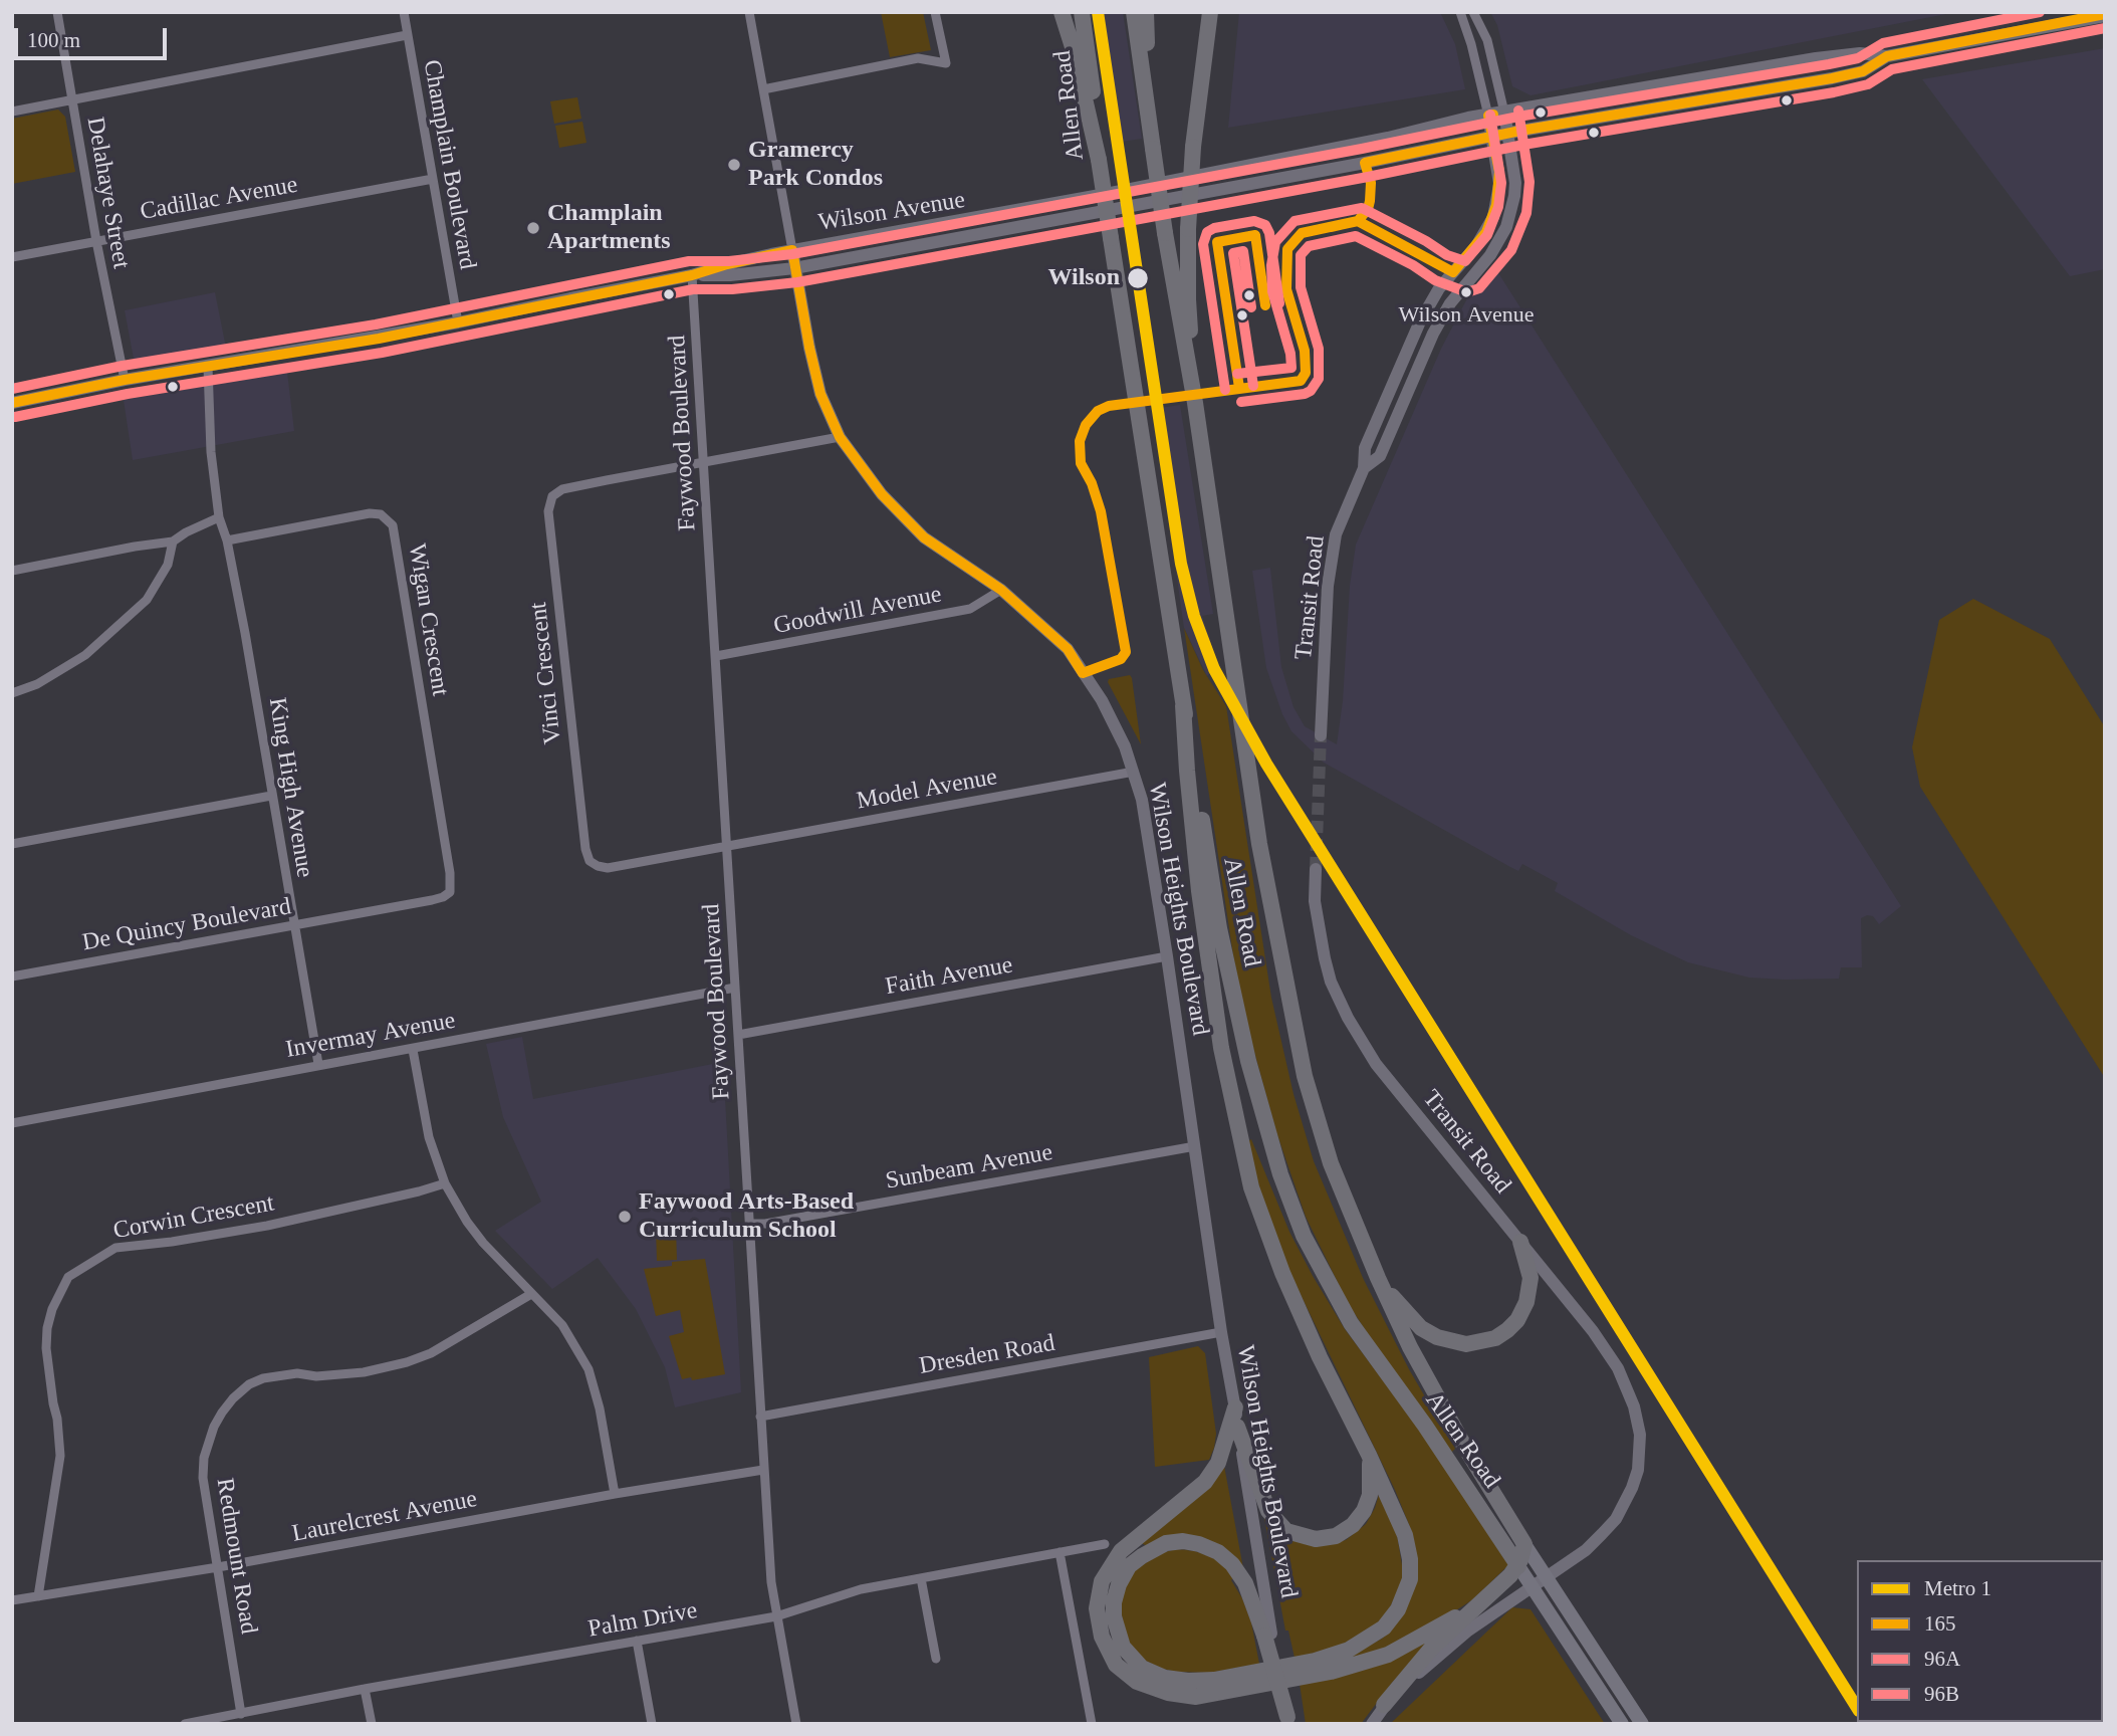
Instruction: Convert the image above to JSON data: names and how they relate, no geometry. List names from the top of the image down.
{
  "streets": {
    "highway": ["Allen Road"],
    "main road": ["Wilson Avenue", "Transit Road", "Wilson Heights Boulevard"],
    "street": [
      "Champlain Boulevard",
      "Delahaye Street",
      "Cadillac Avenue",
      "Faywood Boulevard",
      "Goodwill Avenue",
      "Wigan Crescent",
      "Vinci Crescent",
      "King High Avenue",
      "Model Avenue",
      "De Quincy Boulevard",
      "Faith Avenue",
      "Invermay Avenue",
      "Sunbeam Avenue",
      "Corwin Crescent",
      "Dresden Road",
      "Laurelcrest Avenue",
      "Redmount Road",
      "Palm Drive"
    ]
  },
  "crossings": [
    ["Allen Road", "Transit Road"],
    ["Champlain Boulevard", "Cadillac Avenue"],
    ["Champlain Boulevard", "Wilson Avenue"],
    ["Delahaye Street", "Cadillac Avenue"],
    ["Delahaye Street", "Wilson Avenue"],
    ["Wilson Avenue", "Faywood Boulevard"],
    ["Wilson Avenue", "Transit Road"],
    ["Wilson Avenue", "King High Avenue"],
    ["Wilson Avenue", "Wilson Heights Boulevard"],
    ["Faywood Boulevard", "Goodwill Avenue"],
    ["Faywood Boulevard", "Vinci Crescent"],
    ["Faywood Boulevard", "Model Avenue"],
    ["Faywood Boulevard", "Faith Avenue"],
    ["Faywood Boulevard", "Invermay Avenue"],
    ["Faywood Boulevard", "Sunbeam Avenue"],
    ["Faywood Boulevard", "Dresden Road"],
    ["Faywood Boulevard", "Laurelcrest Avenue"],
    ["Faywood Boulevard", "Palm Drive"],
    ["Goodwill Avenue", "Wilson Heights Boulevard"],
    ["Wigan Crescent", "King High Avenue"],
    ["Wigan Crescent", "De Quincy Boulevard"],
    ["Vinci Crescent", "Model Avenue"],
    ["King High Avenue", "De Quincy Boulevard"],
    ["King High Avenue", "Invermay Avenue"],
    ["Model Avenue", "Wilson Heights Boulevard"],
    ["Wilson Heights Boulevard", "Faith Avenue"],
    ["Wilson Heights Boulevard", "Sunbeam Avenue"],
    ["Wilson Heights Boulevard", "Dresden Road"],
    ["Corwin Crescent", "Laurelcrest Avenue"],
    ["Laurelcrest Avenue", "Redmount Road"],
    ["Redmount Road", "Palm Drive"]
  ],
  "places": [
    "Gramercy Park Condos",
    "Champlain Apartments",
    "Wilson",
    "Wilson Avenue",
    "Faywood Arts-Based Curriculum School"
  ],
  "lines": [
    "metro line 1",
    "transit line 96B",
    "transit line 165",
    "transit line 96A"
  ],
  "legend": [
    "Metro 1",
    "165",
    "96A",
    "96B"
  ],
  "scale_bar": "100 m"
}
